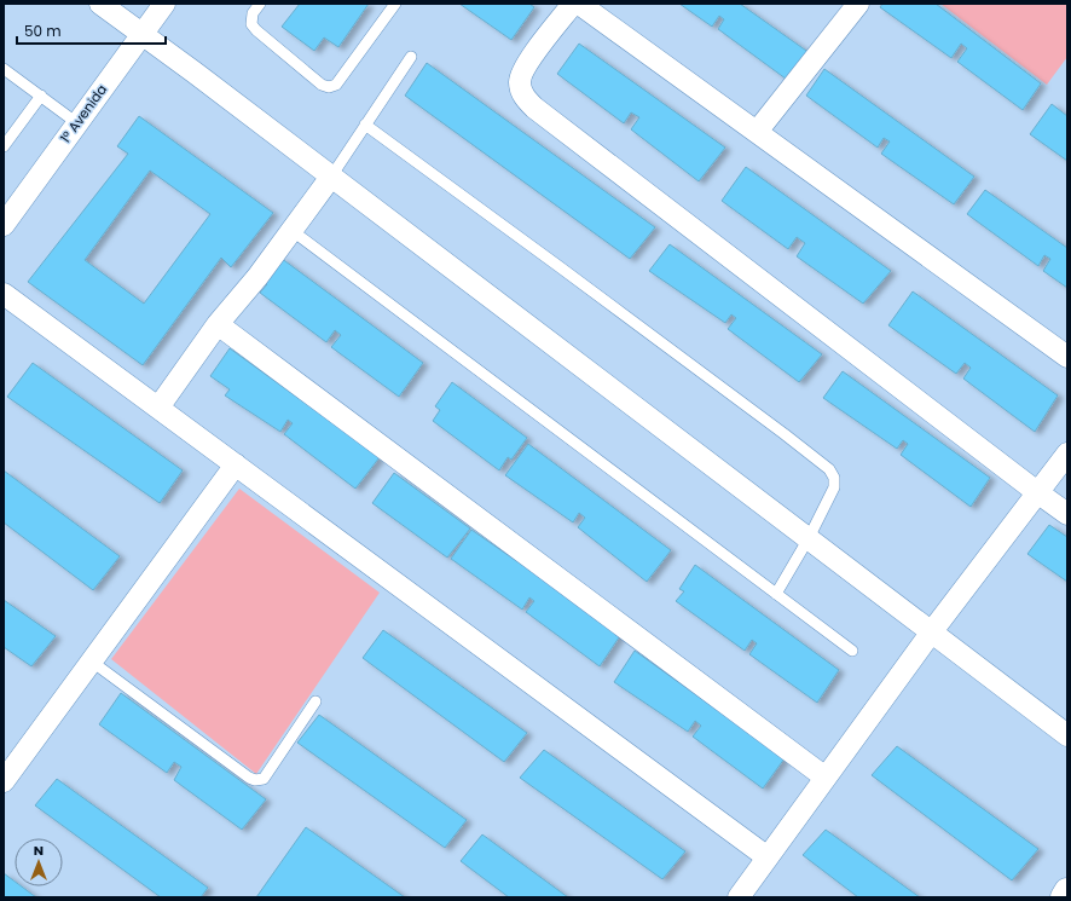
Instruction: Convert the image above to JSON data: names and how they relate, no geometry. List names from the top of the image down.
{
  "streets": {
    "street": ["1º Avenida"]
  },
  "scale_bar": "50 m",
  "north": "top"
}
